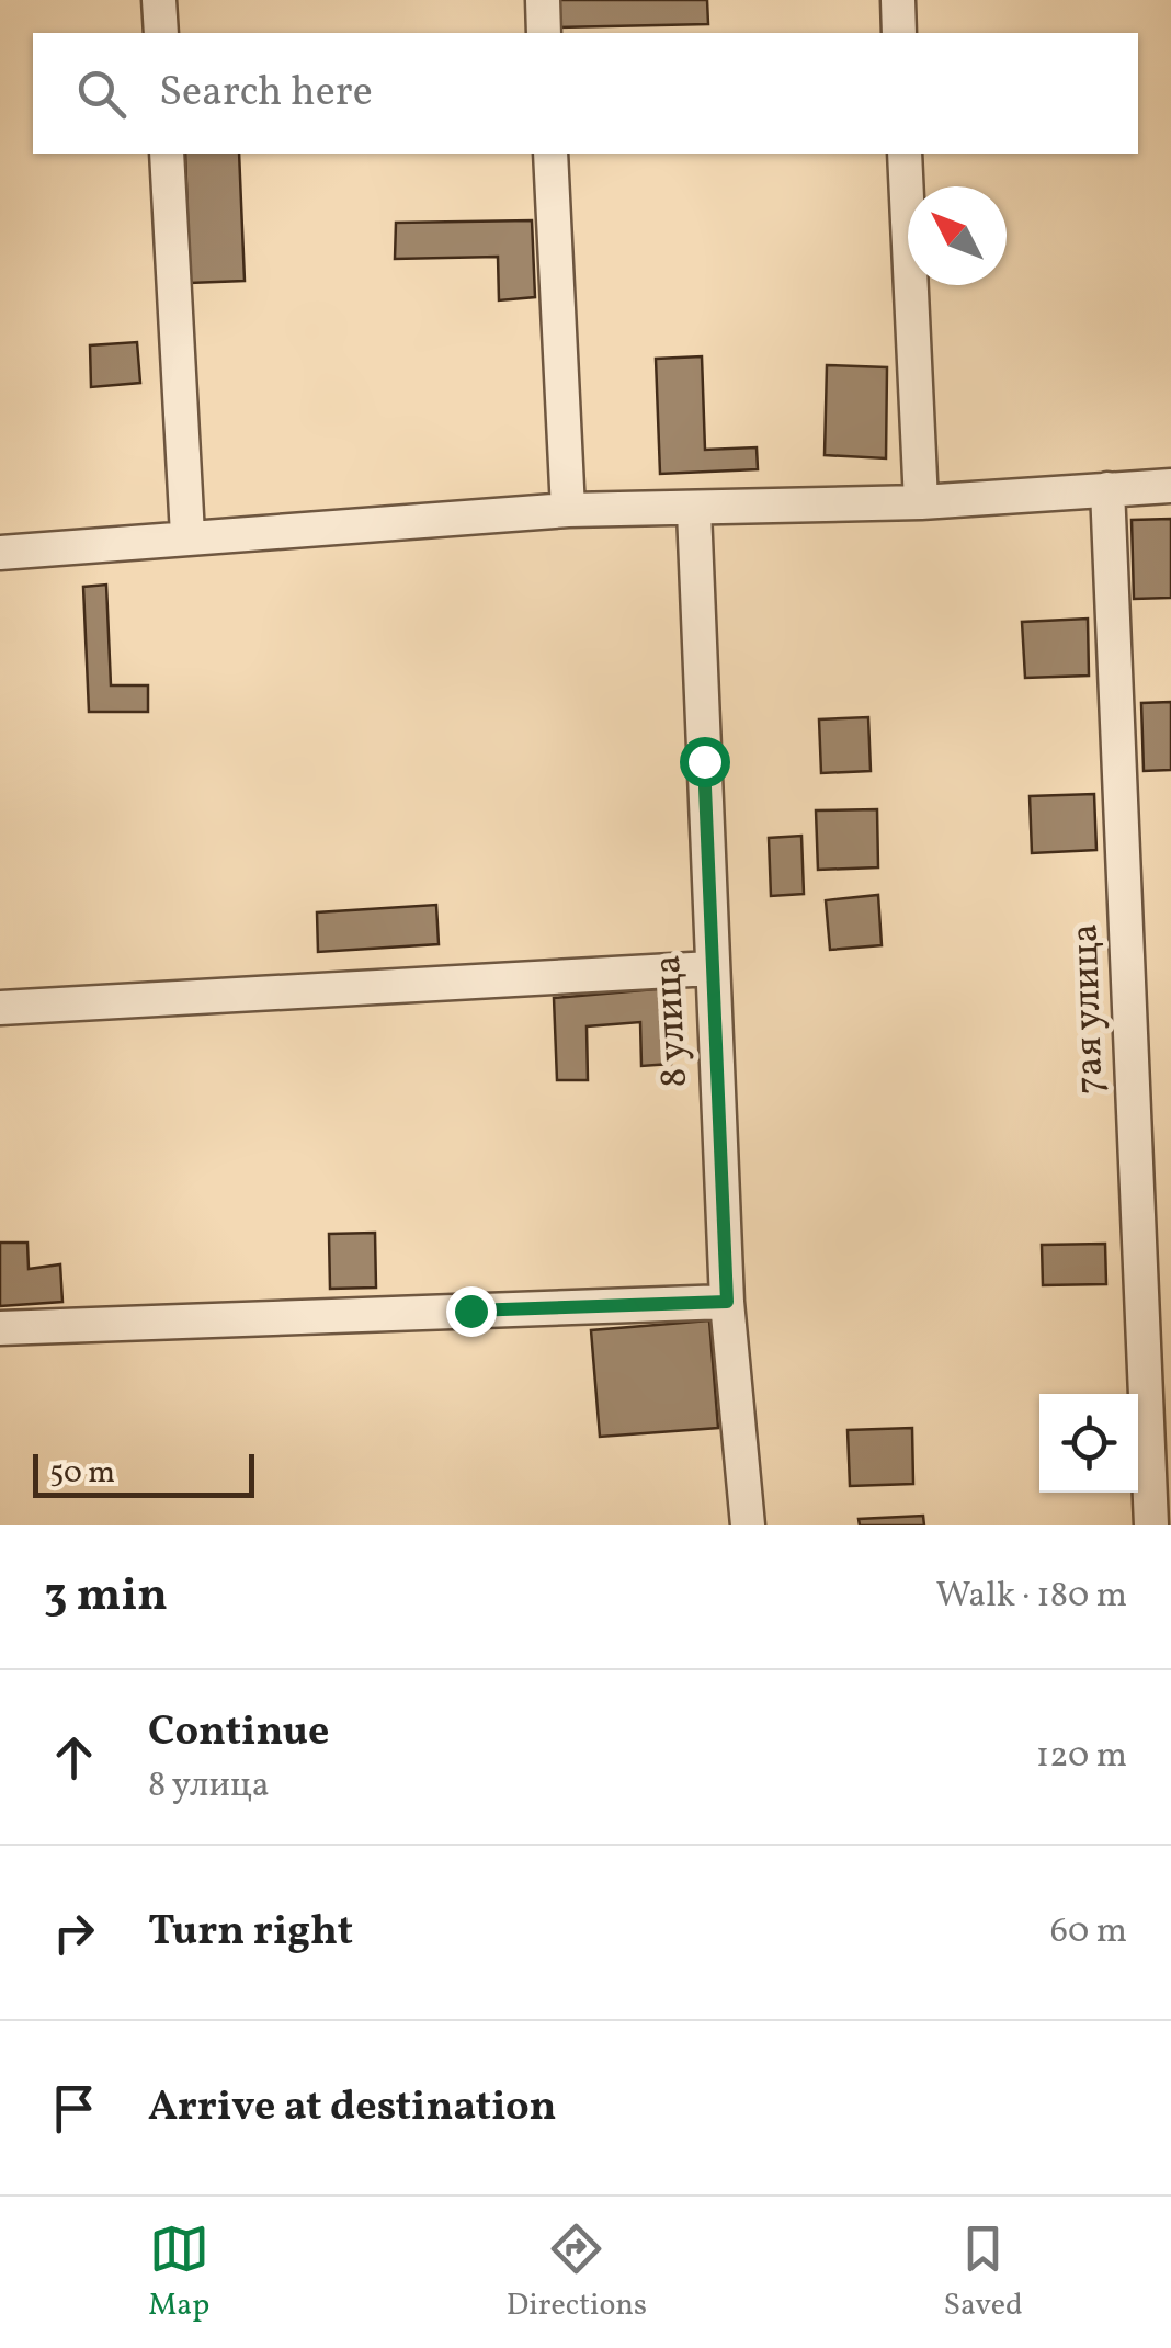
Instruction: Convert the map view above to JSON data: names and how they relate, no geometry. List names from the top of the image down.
{
  "streets": {
    "street": ["7ая улица", "8 улица"]
  },
  "scale_bar": "50 m",
  "north": "top left",
  "page": {
    "search": "Search here",
    "scale": "50 m",
    "heading": ["3 min", "Walk · 180 m"],
    "list": [
      ["Continue", "8 улица", "120 m"],
      ["Turn right", "60 m"],
      "Arrive at destination"
    ],
    "nav": ["Map", "Directions", "Saved"]
  }
}
